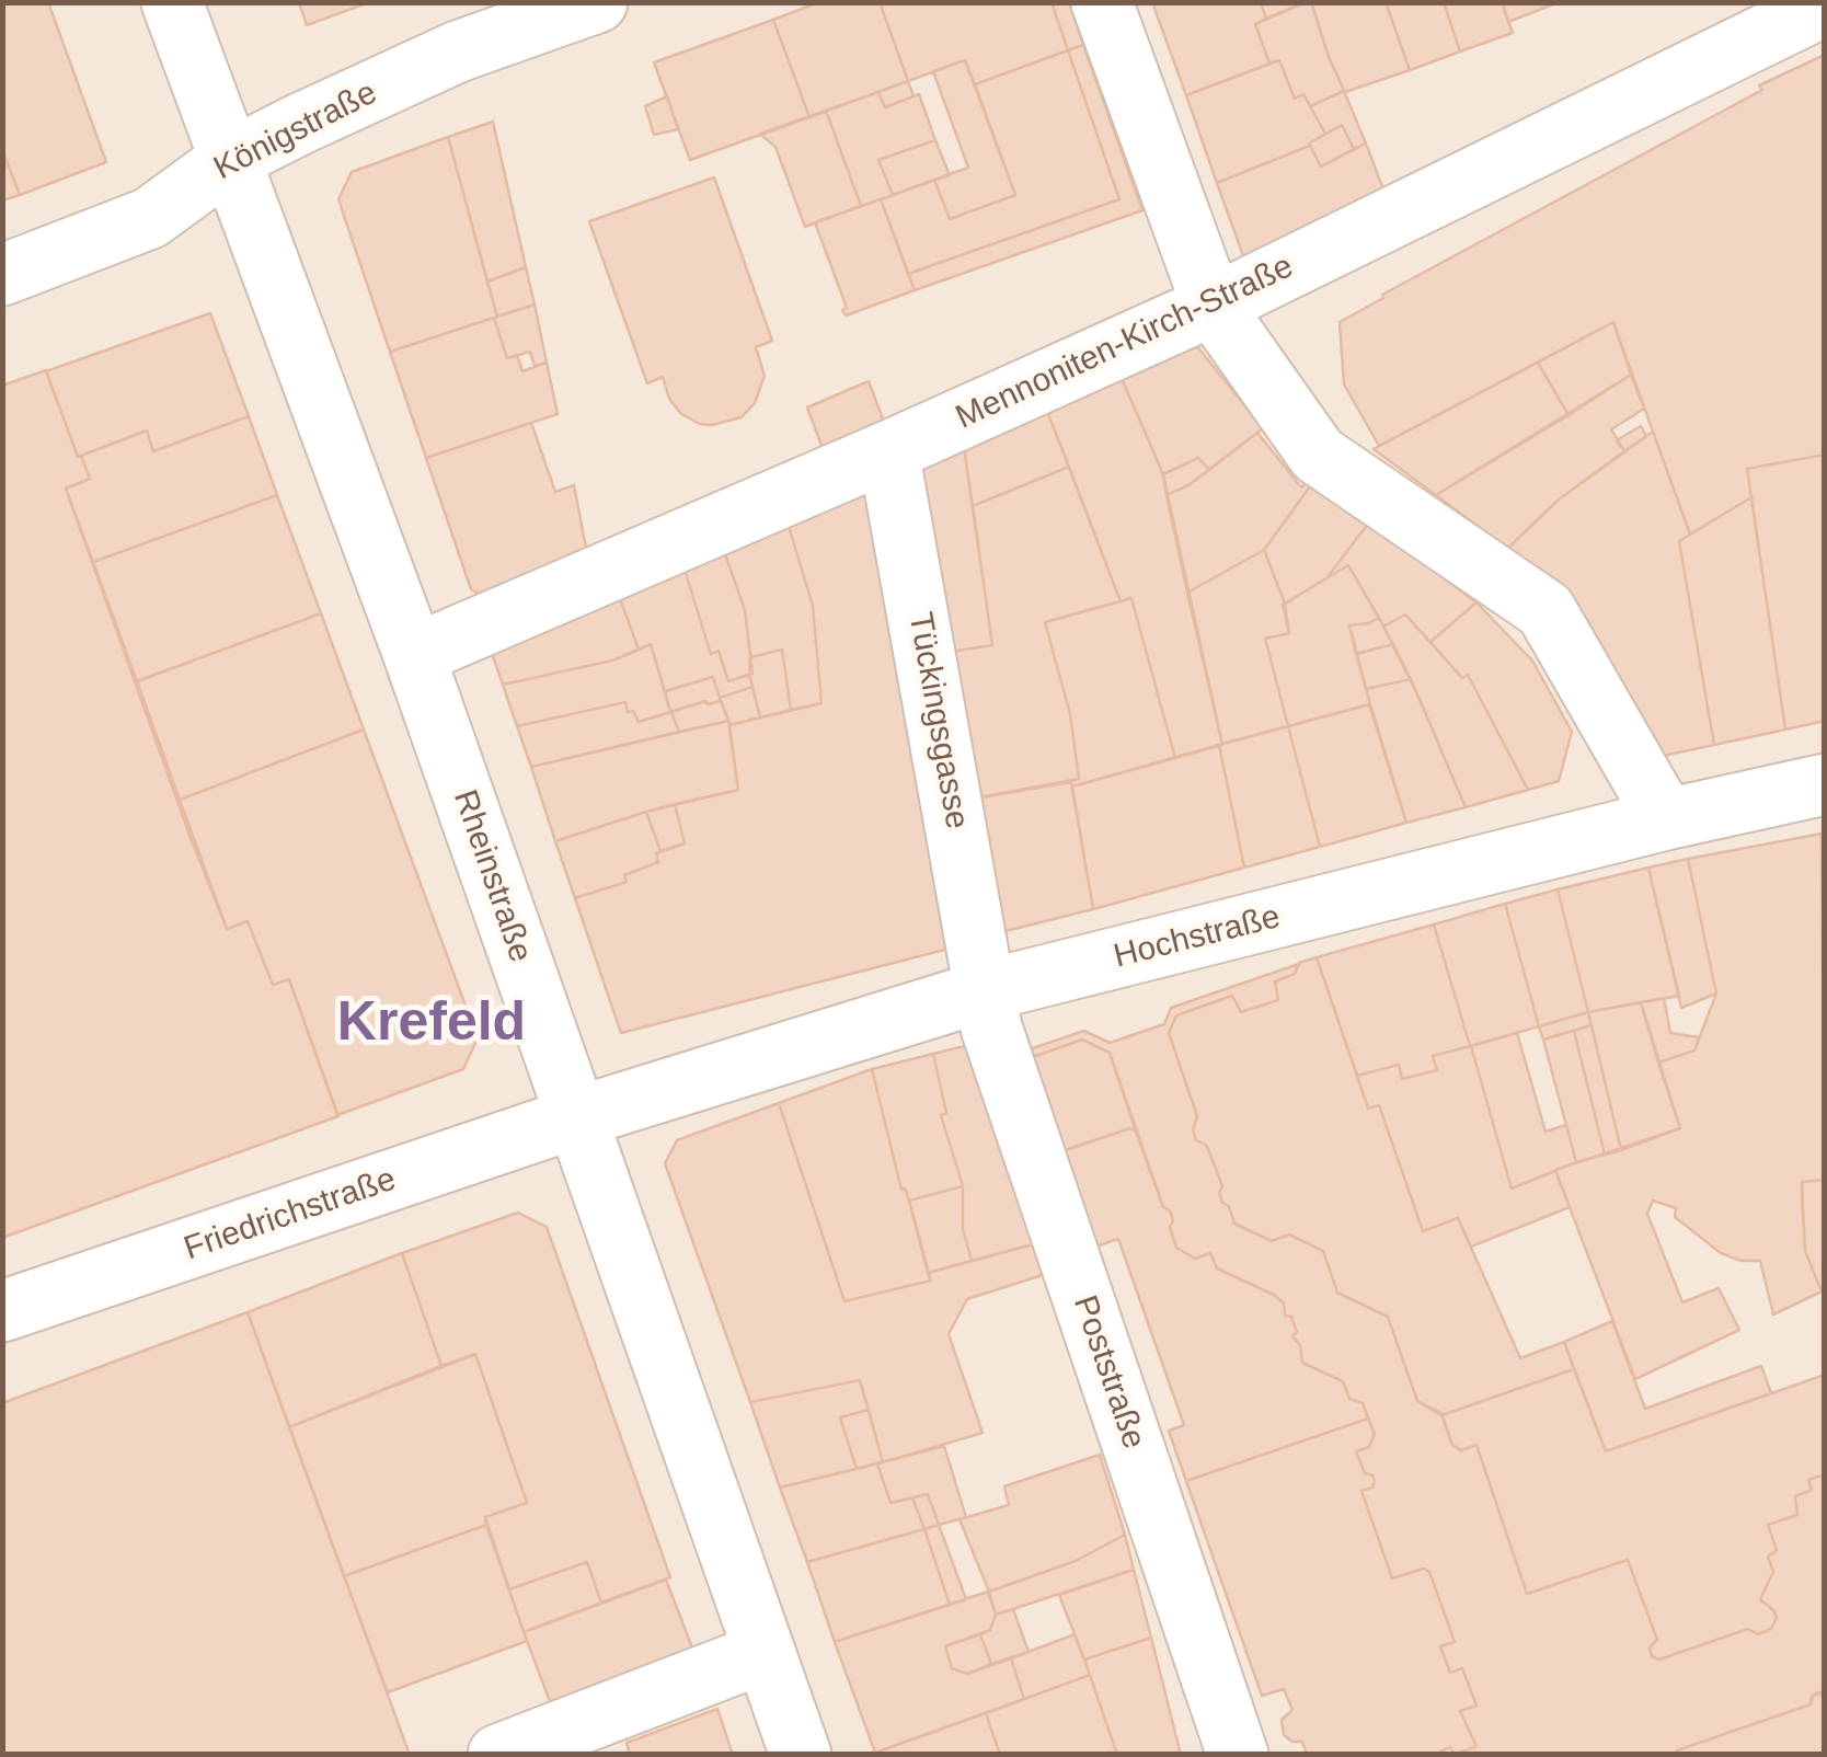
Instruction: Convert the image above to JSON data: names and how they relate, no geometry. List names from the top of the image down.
{
  "streets": {
    "street": [
      "Königstraße",
      "Mennoniten-Kirch-Straße",
      "Tückingsgasse",
      "Rheinstraße",
      "Hochstraße",
      "Friedrichstraße",
      "Poststraße"
    ]
  },
  "crossings": [
    ["Königstraße", "Rheinstraße"],
    ["Mennoniten-Kirch-Straße", "Tückingsgasse"],
    ["Mennoniten-Kirch-Straße", "Rheinstraße"],
    ["Tückingsgasse", "Hochstraße"],
    ["Tückingsgasse", "Poststraße"],
    ["Rheinstraße", "Hochstraße"],
    ["Rheinstraße", "Friedrichstraße"],
    ["Hochstraße", "Friedrichstraße"],
    ["Hochstraße", "Poststraße"]
  ],
  "districts": ["Krefeld"]
}
